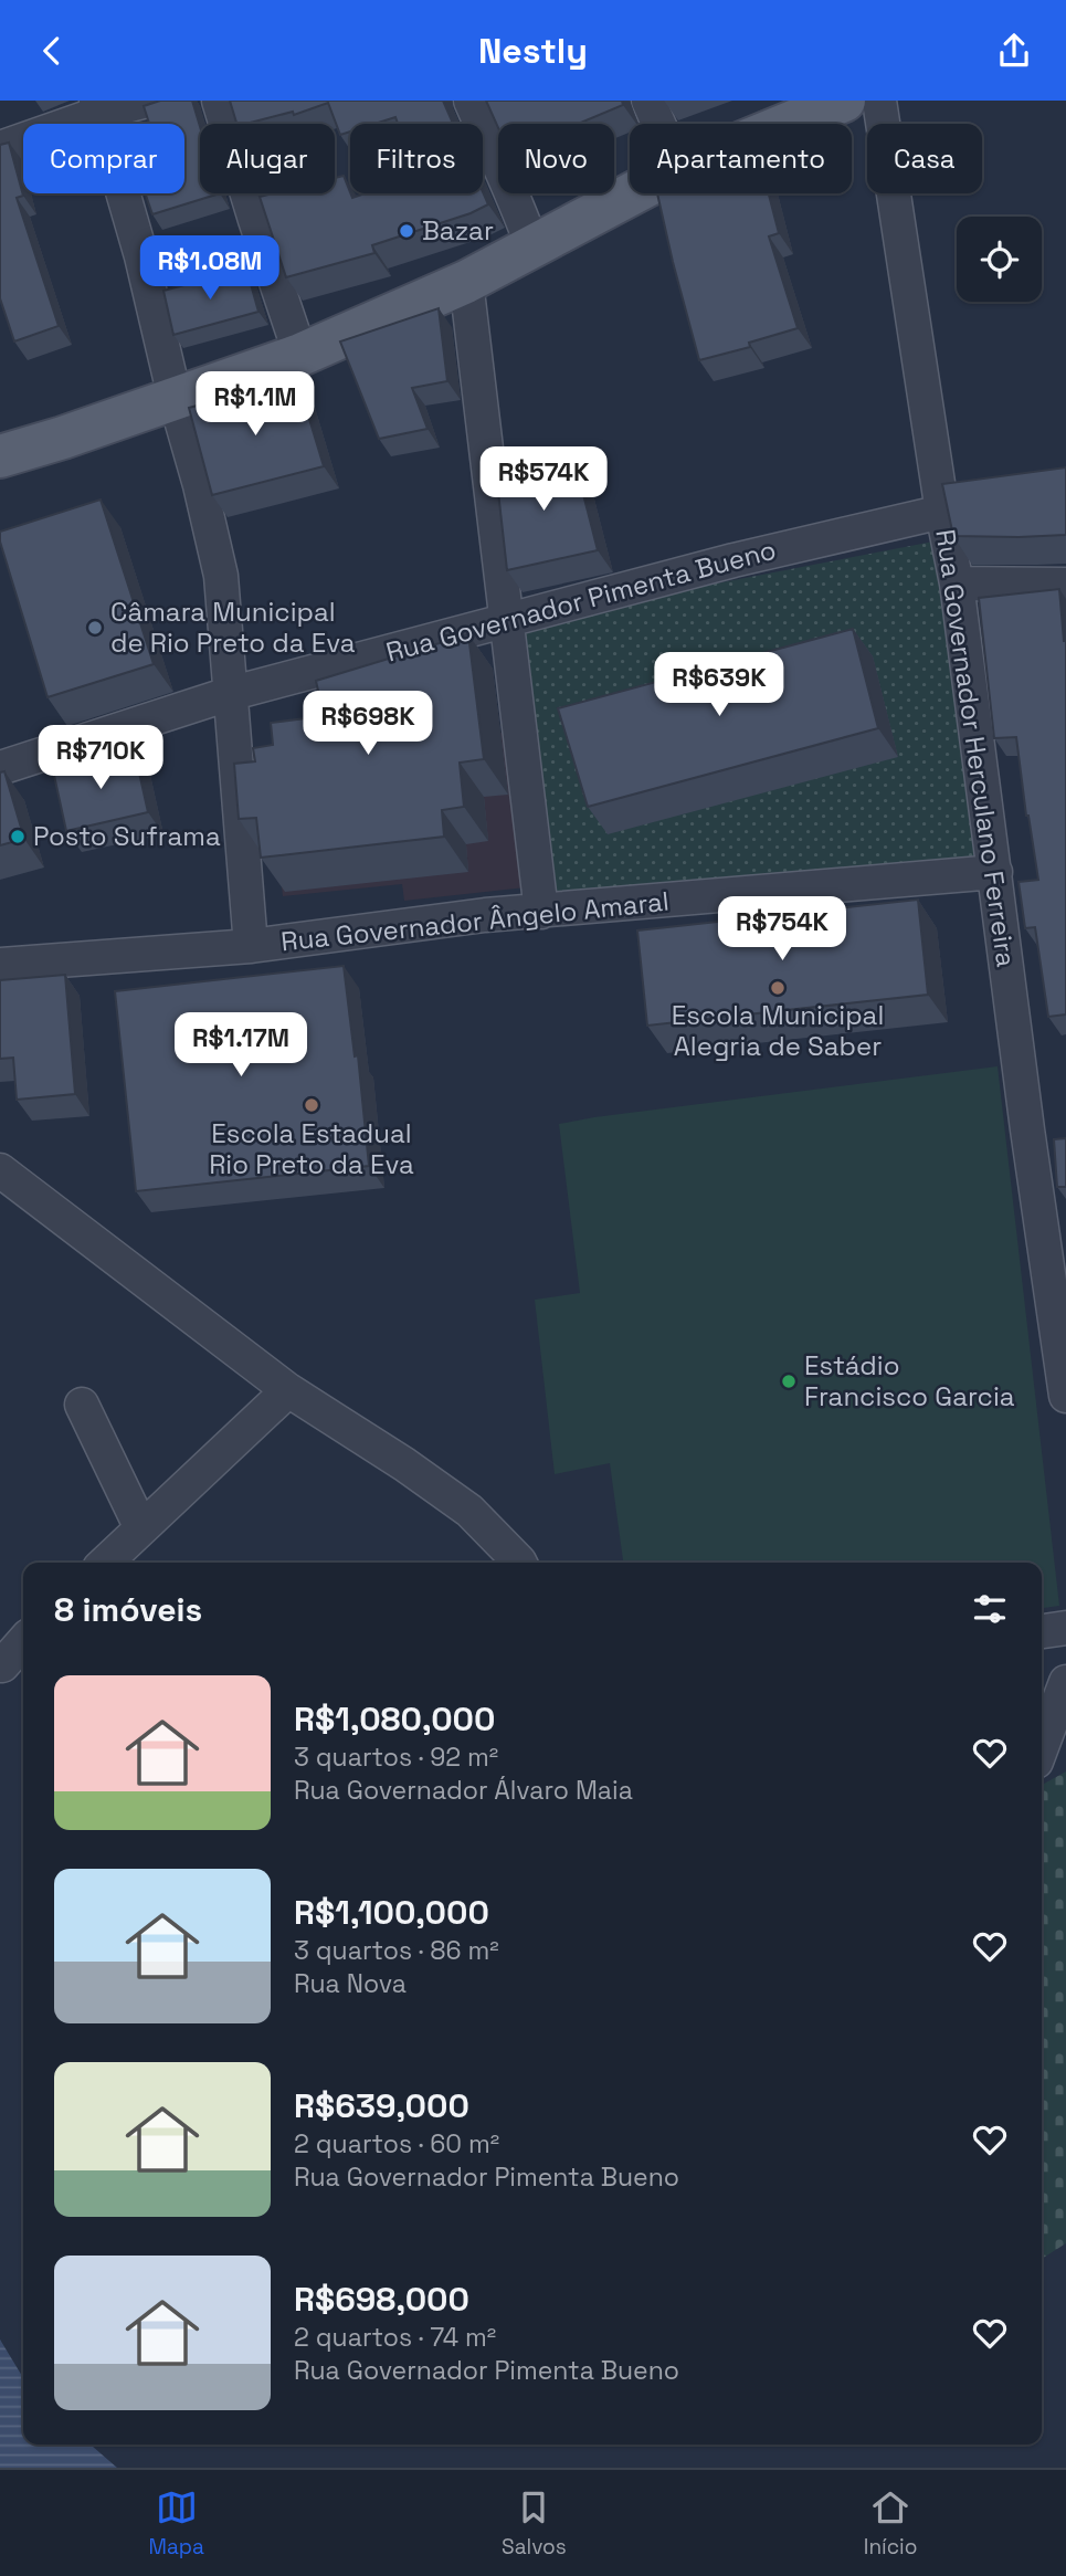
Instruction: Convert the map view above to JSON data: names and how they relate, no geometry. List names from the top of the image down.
{
  "streets": {
    "street": ["Rua Governador Pimenta Bueno", "Rua Governador Herculano Ferreira", "Rua Governador Ângelo Amaral"]
  },
  "crossings": [
    ["Rua Governador Pimenta Bueno", "Rua Governador Herculano Ferreira"],
    ["Rua Governador Herculano Ferreira", "Rua Governador Ângelo Amaral"]
  ],
  "places": [
    "Bazar",
    "Câmara Municipal de Rio Preto da Eva",
    "Posto Suframa",
    "Escola Municipal Alegria de Saber",
    "Escola Estadual Rio Preto da Eva",
    "Estádio Francisco Garcia"
  ],
  "page": {
    "header": "Nestly",
    "chip": [
      "Comprar",
      "Alugar",
      "Filtros",
      "Novo",
      "Apartamento",
      "Casa"
    ],
    "price": [
      "R$1.08M",
      "R$1.1M",
      "R$574K",
      "R$639K",
      "R$698K",
      "R$710K",
      "R$754K",
      "R$1.17M"
    ],
    "heading": "8 imóveis",
    "list": [
      {
        "name": "R$1,080,000",
        "note": "3 quartos · 92 m² · Rua Governador Álvaro Maia"
      },
      {
        "name": "R$1,100,000",
        "note": "3 quartos · 86 m² · Rua Nova"
      },
      {
        "name": "R$639,000",
        "note": "2 quartos · 60 m² · Rua Governador Pimenta Bueno"
      },
      {
        "name": "R$698,000",
        "note": "2 quartos · 74 m² · Rua Governador Pimenta Bueno"
      }
    ],
    "tabs": ["Mapa", "Salvos", "Início"]
  }
}
